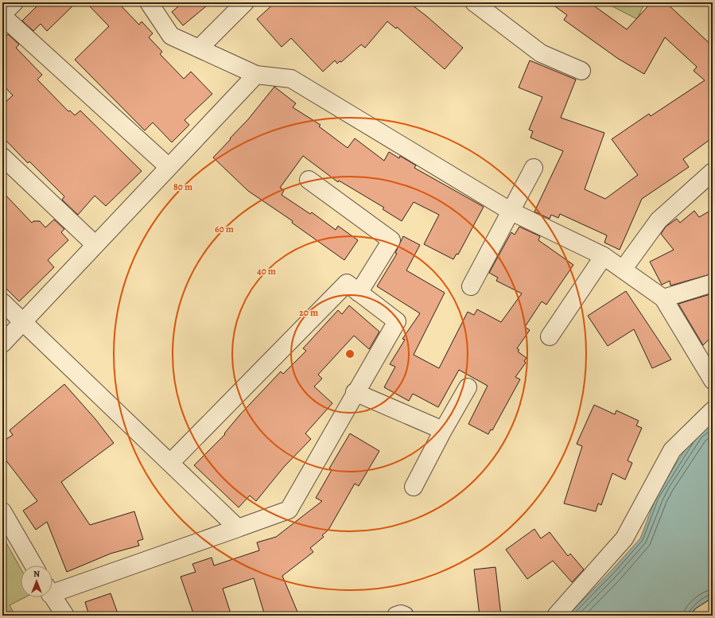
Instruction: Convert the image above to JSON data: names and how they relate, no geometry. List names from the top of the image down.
{
  "north": "top",
  "rings": [
    "80 m",
    "60 m",
    "40 m",
    "20 m"
  ]
}
